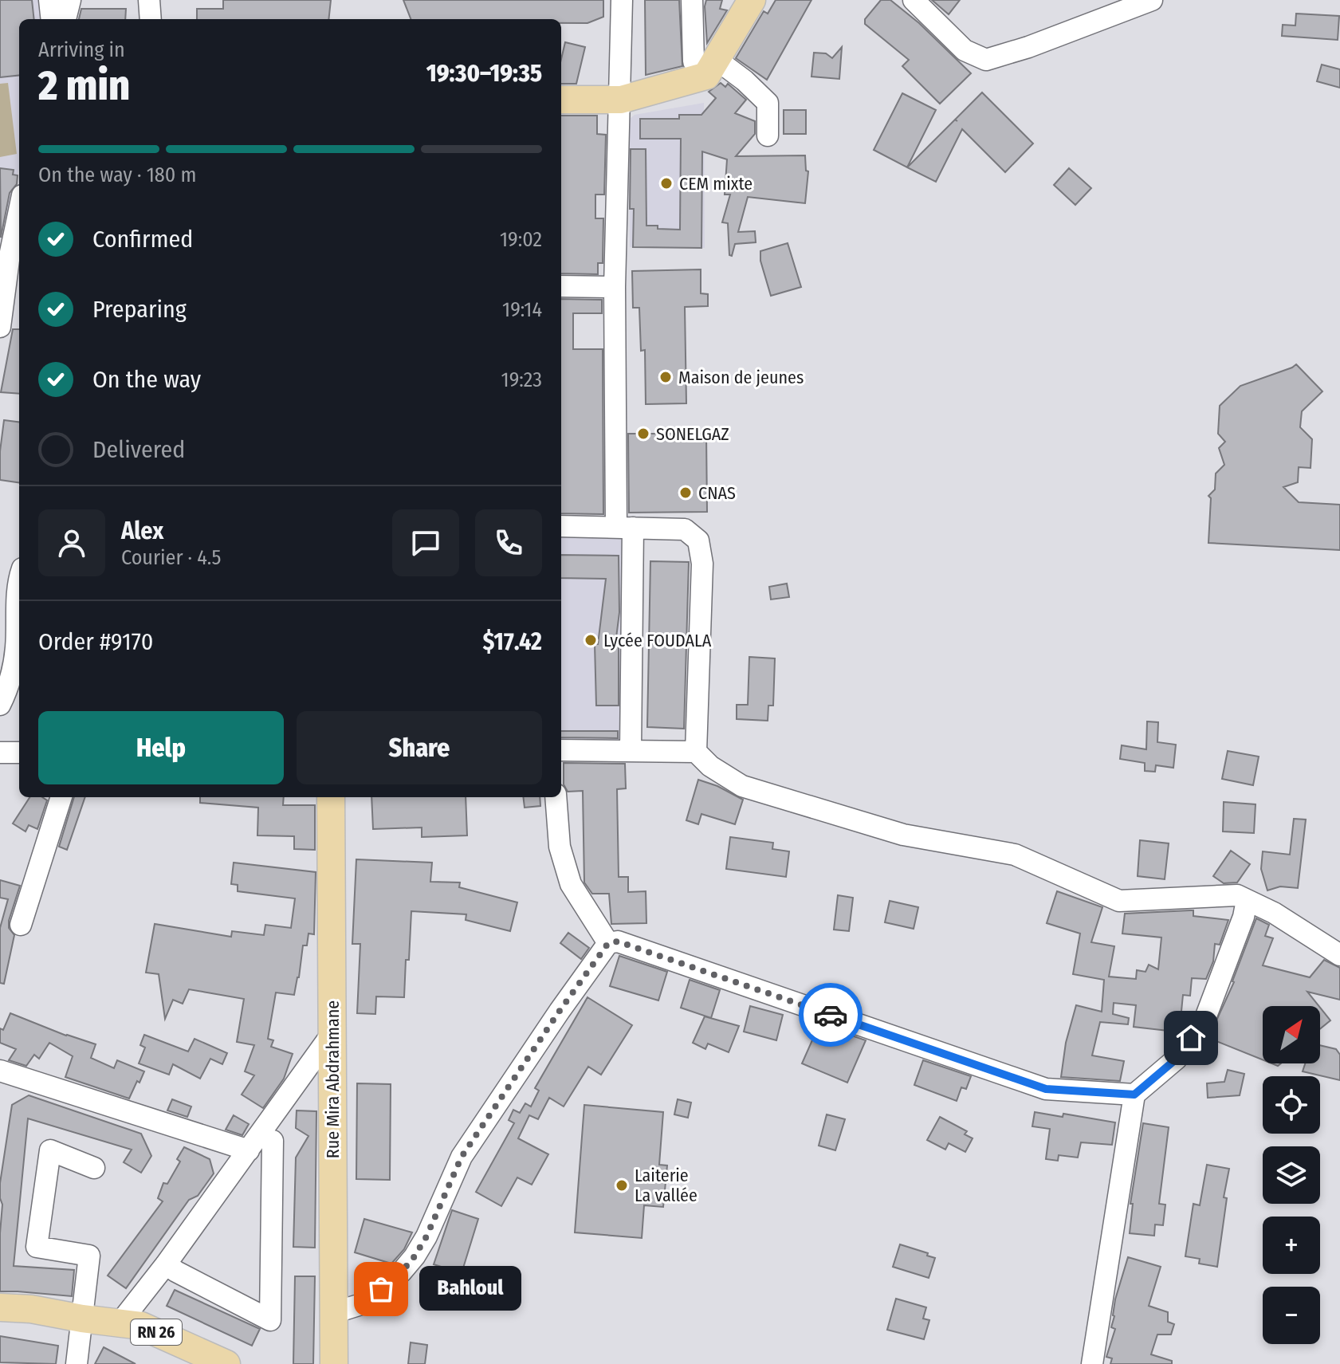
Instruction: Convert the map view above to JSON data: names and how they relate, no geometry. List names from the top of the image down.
{
  "streets": {
    "main road": ["Rue Mira Abdrahmane", "RN 26"]
  },
  "places": [
    "CEM mixte",
    "Maison de jeunes",
    "SONELGAZ",
    "CNAS",
    "Lycée FOUDALA",
    "Laiterie La vallée",
    "Bahloul"
  ],
  "north": "top right",
  "page": {
    "heading": ["2 min", "Arriving in", "19:30–19:35"],
    "panel": [
      "Alex",
      "Courier · 4.5",
      "Order #9170",
      "$17.42"
    ],
    "bar": "On the way · 180 m",
    "list": [
      ["Confirmed", "19:02"],
      ["Preparing", "19:14"],
      ["On the way", "19:23"],
      "Delivered"
    ],
    "buttons": ["Help", "Share"],
    "map_buttons": ["+", "−"],
    "bubble": "Bahloul"
  }
}
